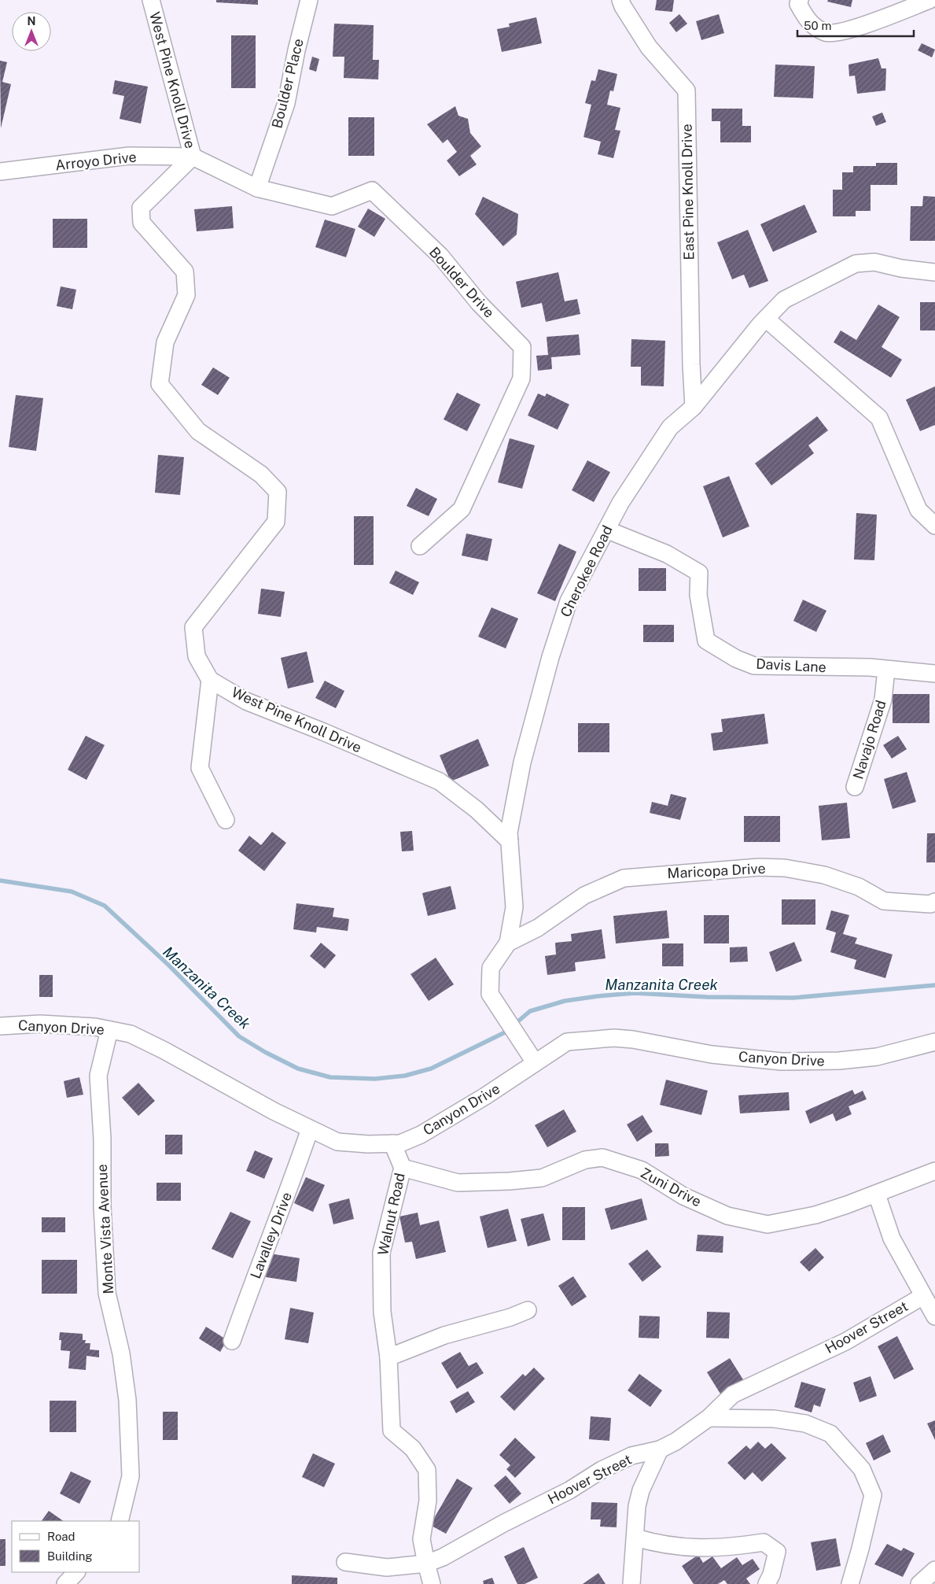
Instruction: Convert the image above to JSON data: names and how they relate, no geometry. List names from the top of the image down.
{
  "streets": {
    "street": [
      "West Pine Knoll Drive",
      "Boulder Place",
      "Arroyo Drive",
      "East Pine Knoll Drive",
      "Boulder Drive",
      "Cherokee Road",
      "Davis Lane",
      "Navajo Road",
      "Maricopa Drive",
      "Canyon Drive",
      "Zuni Drive",
      "Walnut Road",
      "Monte Vista Avenue",
      "Lavalley Drive",
      "Hoover Street"
    ]
  },
  "crossings": [
    ["West Pine Knoll Drive", "Arroyo Drive"],
    ["West Pine Knoll Drive", "Boulder Drive"],
    ["West Pine Knoll Drive", "Cherokee Road"],
    ["Boulder Place", "Boulder Drive"],
    ["Arroyo Drive", "Boulder Drive"],
    ["East Pine Knoll Drive", "Cherokee Road"],
    ["Cherokee Road", "Davis Lane"],
    ["Cherokee Road", "Maricopa Drive"],
    ["Cherokee Road", "Canyon Drive"],
    ["Davis Lane", "Navajo Road"],
    ["Canyon Drive", "Walnut Road"],
    ["Canyon Drive", "Monte Vista Avenue"],
    ["Canyon Drive", "Lavalley Drive"],
    ["Zuni Drive", "Walnut Road"],
    ["Walnut Road", "Hoover Street"]
  ],
  "water": ["Manzanita Creek"],
  "legend": ["Road", "Building"],
  "scale_bar": "50 m",
  "north": "top"
}
